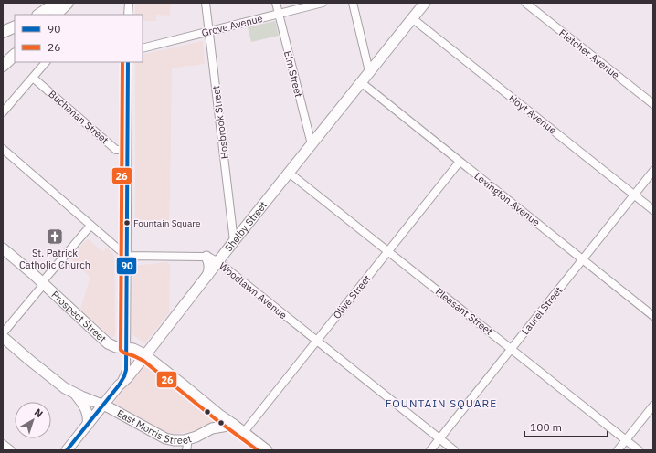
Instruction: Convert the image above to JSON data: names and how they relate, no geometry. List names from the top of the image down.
{
  "streets": {
    "main road": ["Shelby Street", "Prospect Street", "East Morris Street"],
    "street": [
      "Grove Avenue",
      "Fletcher Avenue",
      "Elm Street",
      "Hoyt Avenue",
      "Buchanan Street",
      "Hosbrook Street",
      "Lexington Avenue",
      "Woodlawn Avenue",
      "Olive Street",
      "Laurel Street",
      "Pleasant Street"
    ]
  },
  "crossings": [
    ["Grove Avenue", "Elm Street"],
    ["Grove Avenue", "Hosbrook Street"],
    ["Elm Street", "Shelby Street"],
    ["Hoyt Avenue", "Shelby Street"],
    ["Hoyt Avenue", "Laurel Street"],
    ["Hosbrook Street", "Shelby Street"],
    ["Lexington Avenue", "Shelby Street"],
    ["Lexington Avenue", "Olive Street"],
    ["Lexington Avenue", "Laurel Street"],
    ["Shelby Street", "Woodlawn Avenue"],
    ["Shelby Street", "Pleasant Street"],
    ["Shelby Street", "Prospect Street"],
    ["Shelby Street", "East Morris Street"],
    ["Woodlawn Avenue", "Olive Street"],
    ["Woodlawn Avenue", "Laurel Street"],
    ["Olive Street", "Pleasant Street"],
    ["Olive Street", "Prospect Street"],
    ["Laurel Street", "Pleasant Street"],
    ["Prospect Street", "East Morris Street"]
  ],
  "districts": ["FOUNTAIN SQUARE"],
  "places": {
    "other": ["Fountain Square"],
    "church": ["St. Patrick Catholic Church"]
  },
  "lines": ["transit line 90", "transit line 26"],
  "legend": ["90", "26"],
  "scale_bar": "100 m",
  "north": "top right"
}
